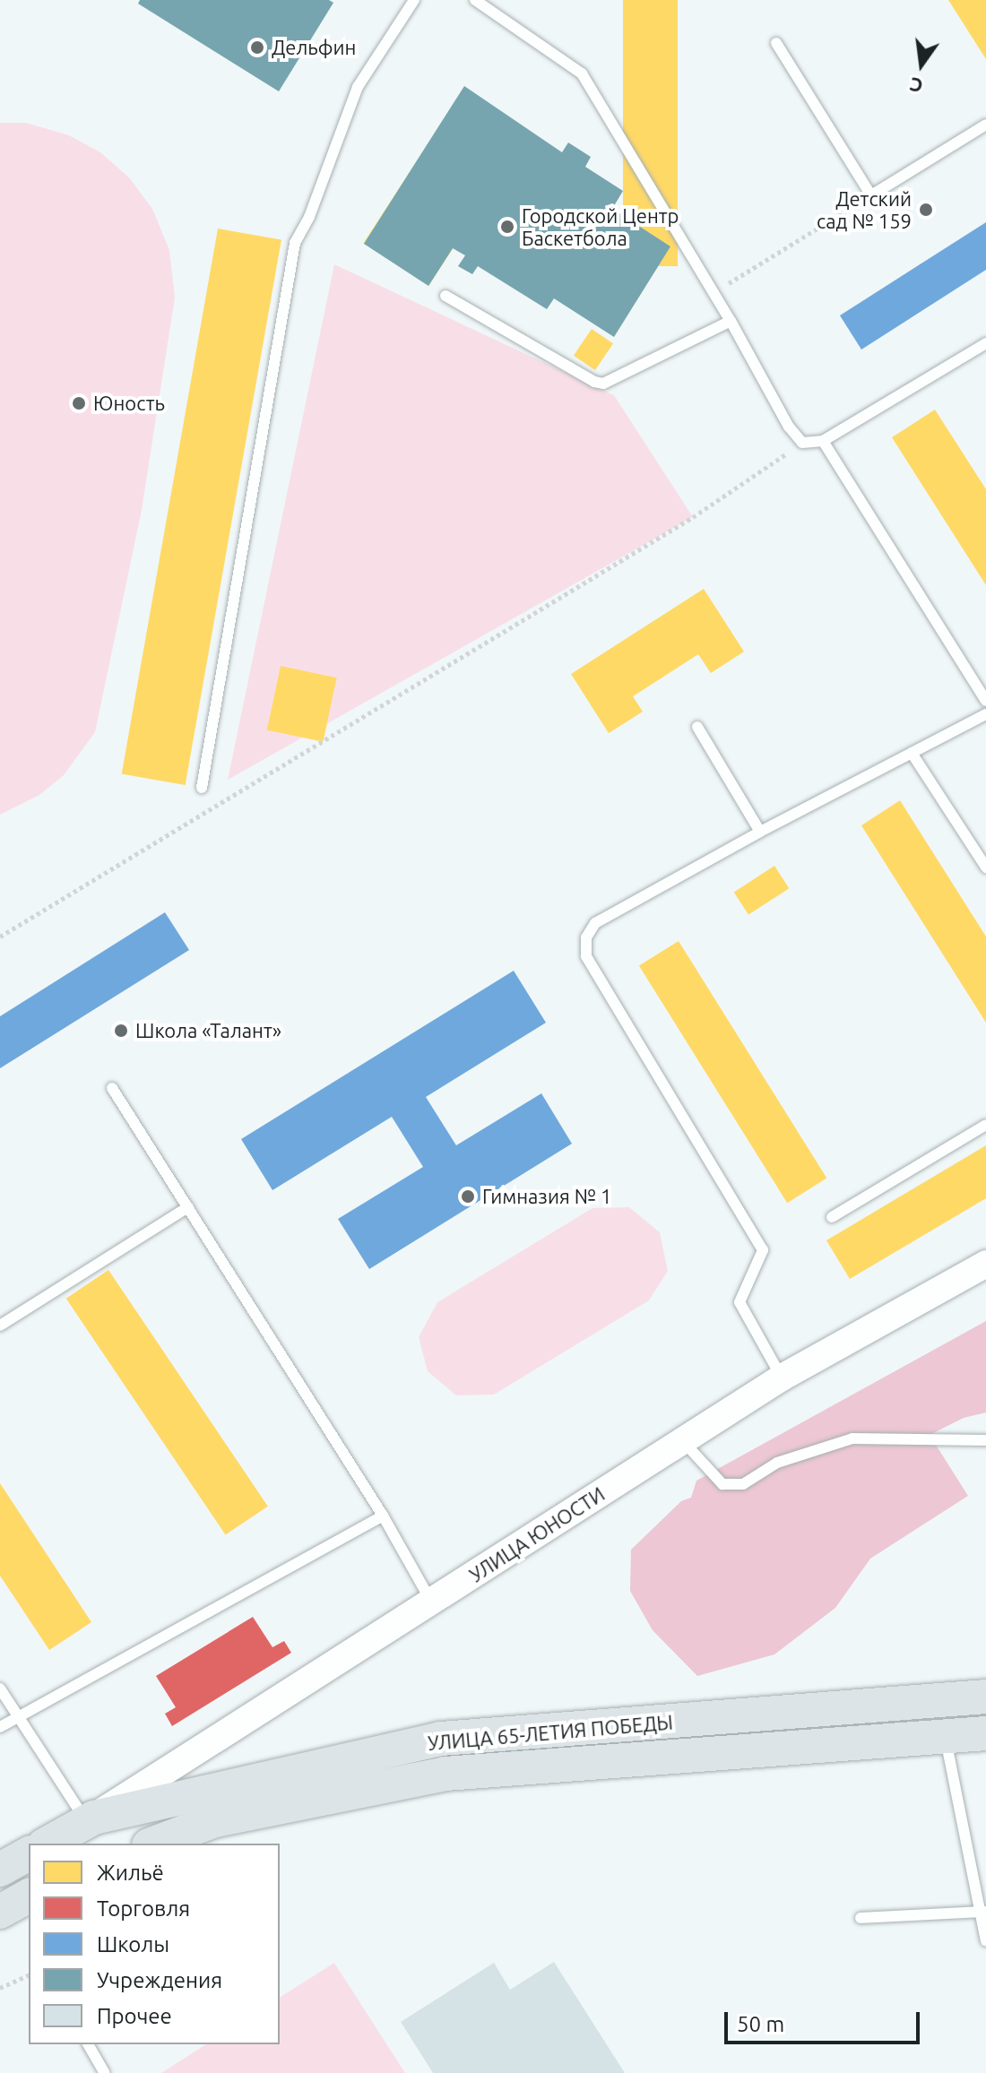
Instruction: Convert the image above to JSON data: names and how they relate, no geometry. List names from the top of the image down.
{
  "streets": {
    "main road": ["УЛИЦА 65-ЛЕТИЯ ПОБЕДЫ"],
    "street": ["УЛИЦА ЮНОСТИ"]
  },
  "crossings": [
    ["УЛИЦА ЮНОСТИ", "УЛИЦА 65-ЛЕТИЯ ПОБЕДЫ"]
  ],
  "places": [
    "Дельфин",
    "Детский сад № 159",
    "Городской Центр Баскетбола",
    "Юность",
    "Школа «Талант»",
    "Гимназия № 1"
  ],
  "legend": [
    "Жильё",
    "Торговля",
    "Школы",
    "Учреждения",
    "Прочее"
  ],
  "scale_bar": "50 m",
  "north": "bottom"
}
